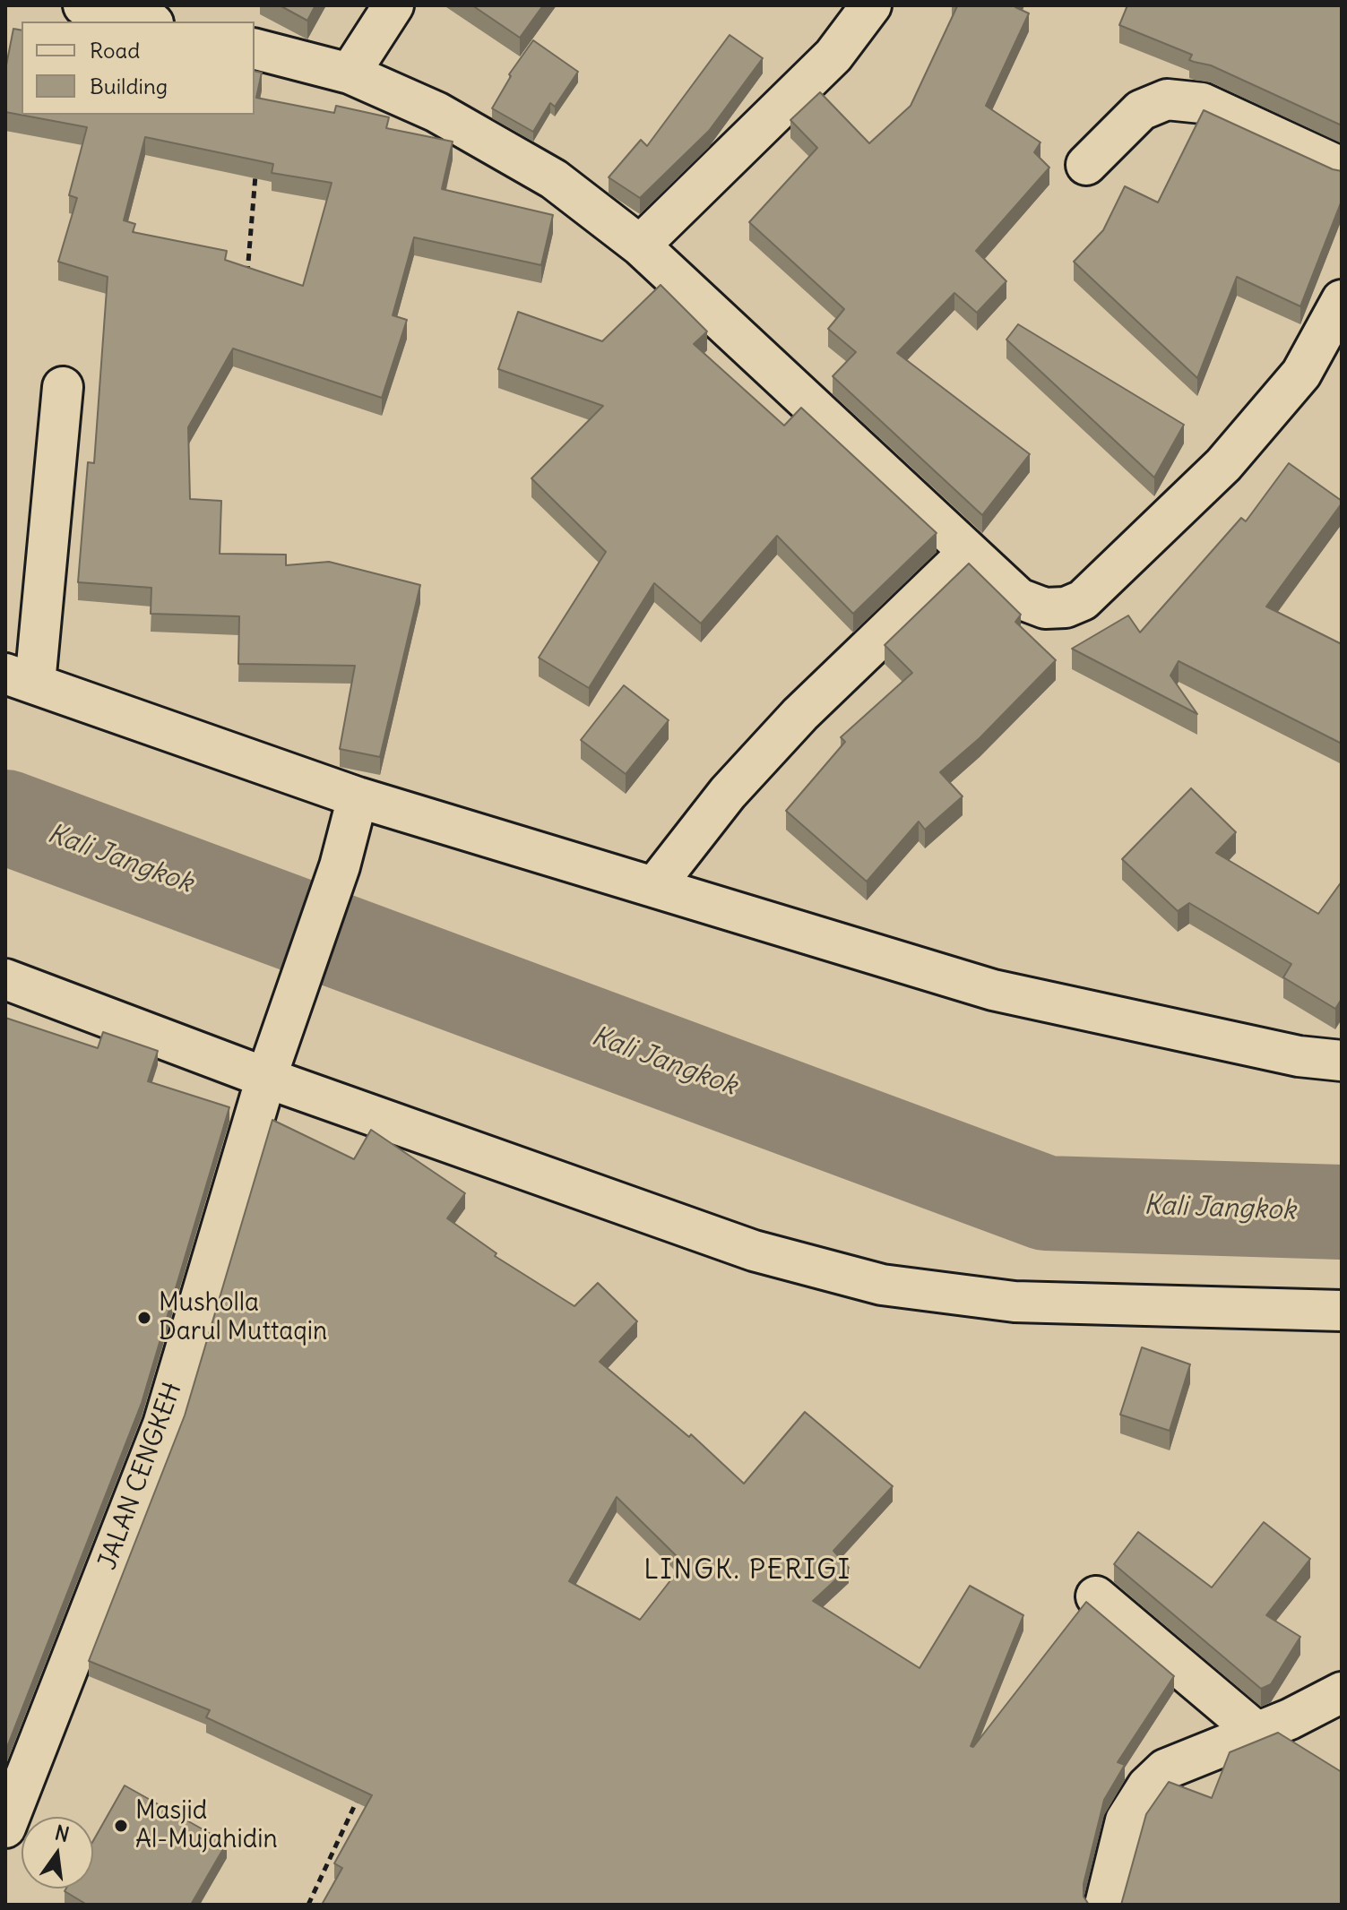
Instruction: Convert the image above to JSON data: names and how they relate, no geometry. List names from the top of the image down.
{
  "streets": {
    "street": ["JALAN CENGKEH"]
  },
  "districts": ["LINGK. PERIGI"],
  "water": ["Kali Jangkok"],
  "places": ["Musholla Darul Muttaqin", "Masjid Al-Mujahidin"],
  "legend": ["Road", "Building"],
  "north": "top"
}
